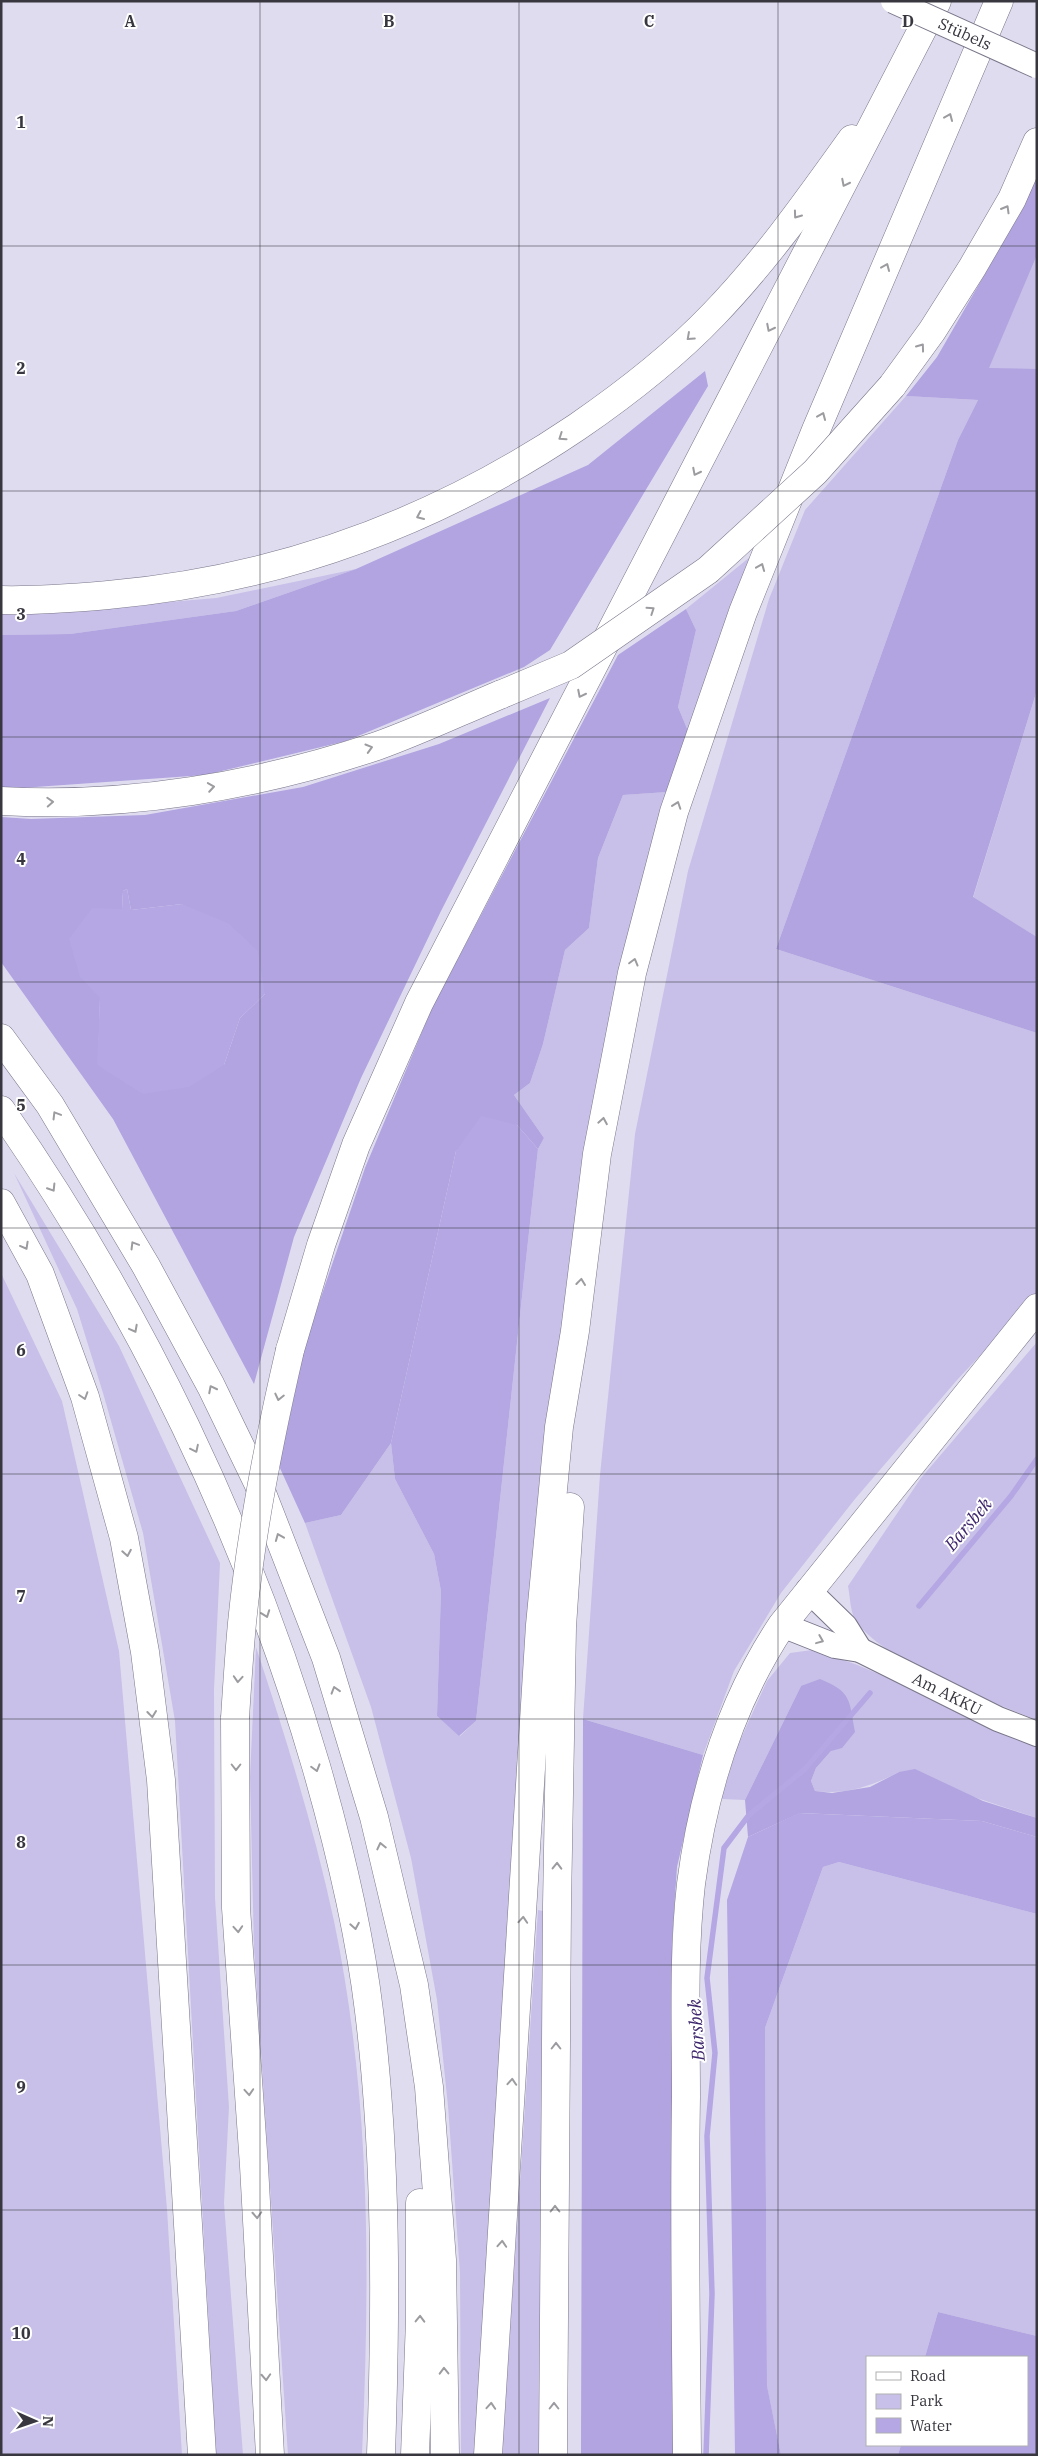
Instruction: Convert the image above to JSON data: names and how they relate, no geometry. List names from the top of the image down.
{
  "streets": {
    "street": ["Stübels", "Am AKKU"]
  },
  "water": ["Barsbek"],
  "legend": ["Road", "Park", "Water"],
  "north": "right",
  "grid": {
    "columns": [
      "A",
      "B",
      "C",
      "D"
    ],
    "rows": [
      "1",
      "2",
      "3",
      "4",
      "5",
      "6",
      "7",
      "8",
      "9",
      "10"
    ]
  }
}
